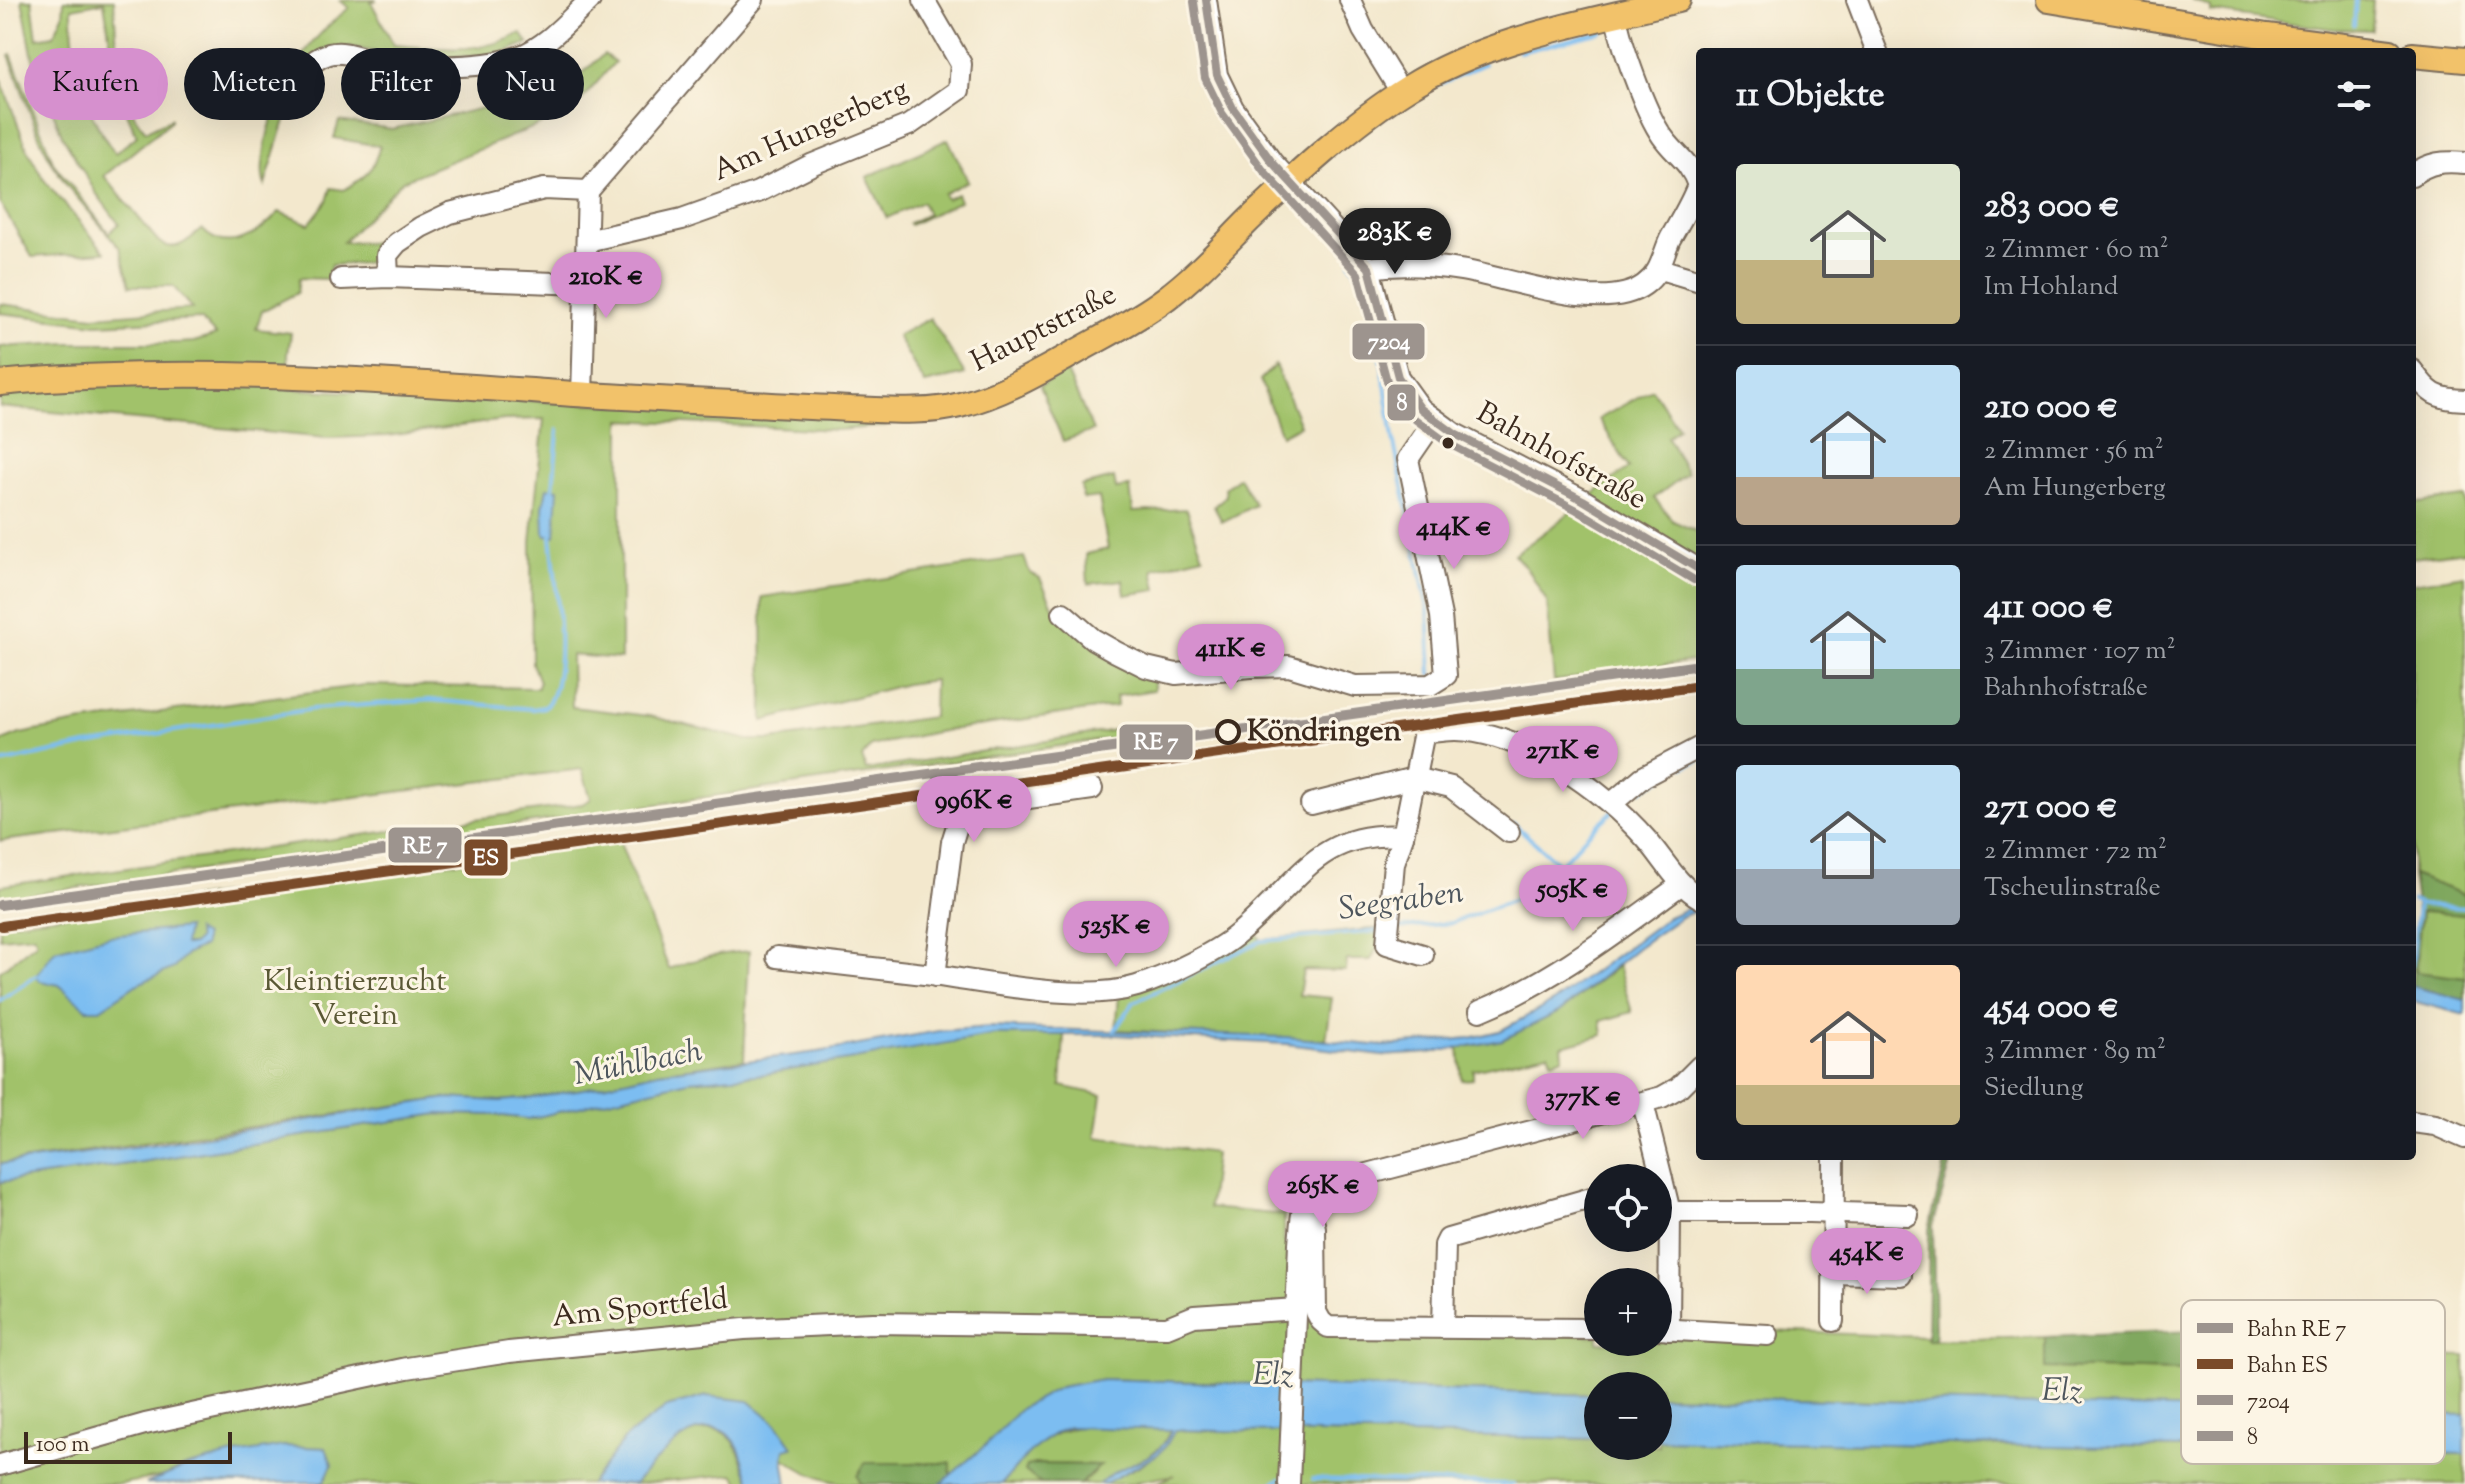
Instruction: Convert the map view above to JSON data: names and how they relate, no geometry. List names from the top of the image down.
{
  "streets": {
    "main road": ["Hauptstraße"],
    "street": ["Am Hungerberg", "Bahnhofstraße", "Am Sportfeld"]
  },
  "crossings": [
    ["Hauptstraße", "Bahnhofstraße"]
  ],
  "water": ["Seegraben", "Mühlbach", "Elz"],
  "parks": ["Kleintierzucht Verein"],
  "places": ["Köndringen"],
  "lines": ["transit line 7204", "transit line 8", "rail line ES"],
  "legend": [
    "Bahn RE 7",
    "Bahn ES",
    "7204",
    "8"
  ],
  "scale_bar": "100 m",
  "page": {
    "chip": [
      "Kaufen",
      "Mieten",
      "Filter",
      "Neu"
    ],
    "heading": "11 Objekte",
    "list": [
      {
        "name": "283 000 €",
        "note": "2 Zimmer · 60 m² · Im Hohland"
      },
      {
        "name": "210 000 €",
        "note": "2 Zimmer · 56 m² · Am Hungerberg"
      },
      {
        "name": "411 000 €",
        "note": "3 Zimmer · 107 m² · Bahnhofstraße"
      },
      {
        "name": "271 000 €",
        "note": "2 Zimmer · 72 m² · Tscheulinstraße"
      },
      {
        "name": "454 000 €",
        "note": "3 Zimmer · 89 m² · Siedlung"
      }
    ],
    "price": [
      "283K €",
      "210K €",
      "414K €",
      "411K €",
      "271K €",
      "996K €",
      "505K €",
      "525K €",
      "377K €",
      "265K €",
      "454K €"
    ],
    "map_buttons": ["+", "−"],
    "scale": "100 m"
  }
}
